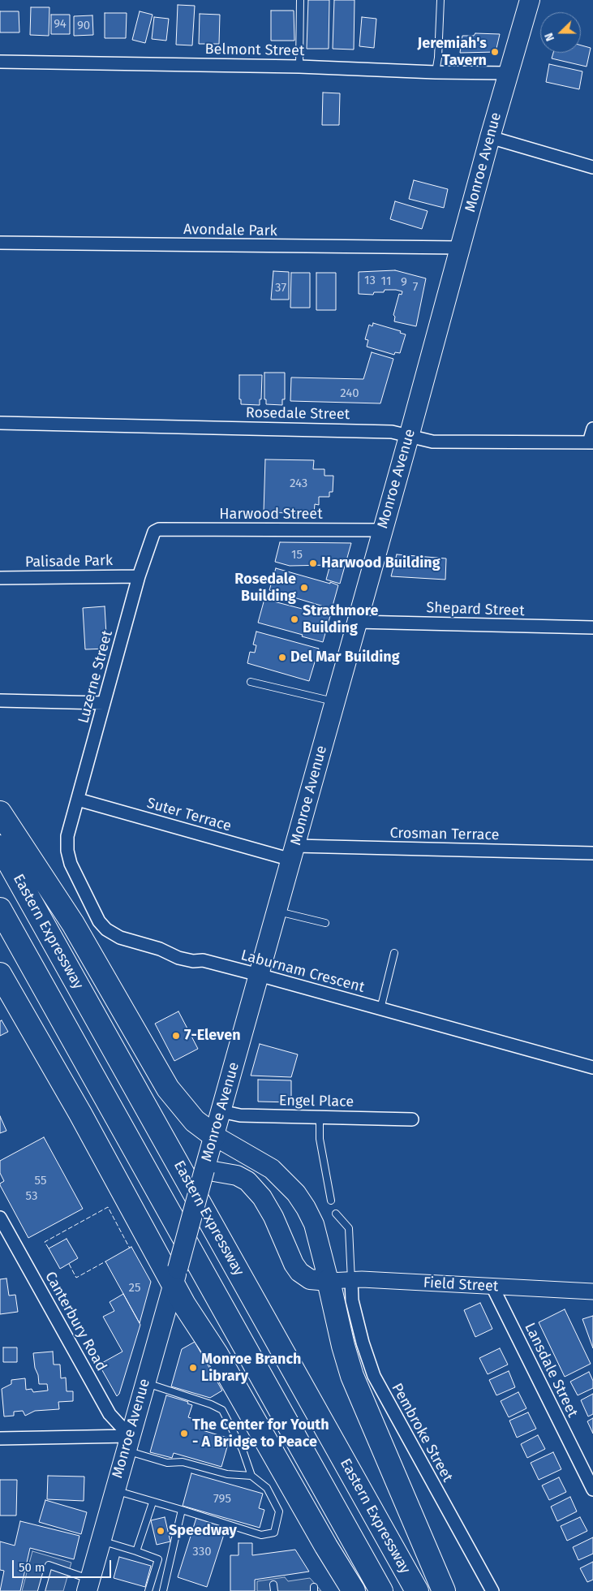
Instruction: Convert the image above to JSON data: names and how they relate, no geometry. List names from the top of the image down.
{
  "streets": {
    "highway": ["Eastern Expressway"],
    "main road": ["Monroe Avenue"],
    "street": [
      "Belmont Street",
      "Avondale Park",
      "Rosedale Street",
      "Harwood Street",
      "Palisade Park",
      "Shepard Street",
      "Luzerne Street",
      "Suter Terrace",
      "Crosman Terrace",
      "Laburnam Crescent",
      "Engel Place",
      "Field Street",
      "Canterbury Road",
      "Lansdale Street",
      "Pembroke Street"
    ]
  },
  "crossings": [
    ["Belmont Street", "Monroe Avenue"],
    ["Monroe Avenue", "Avondale Park"],
    ["Monroe Avenue", "Rosedale Street"],
    ["Monroe Avenue", "Harwood Street"],
    ["Monroe Avenue", "Shepard Street"],
    ["Monroe Avenue", "Suter Terrace"],
    ["Monroe Avenue", "Crosman Terrace"],
    ["Monroe Avenue", "Laburnam Crescent"],
    ["Monroe Avenue", "Engel Place"],
    ["Monroe Avenue", "Canterbury Road"],
    ["Harwood Street", "Luzerne Street"],
    ["Palisade Park", "Luzerne Street"],
    ["Luzerne Street", "Suter Terrace"],
    ["Luzerne Street", "Laburnam Crescent"],
    ["Suter Terrace", "Crosman Terrace"],
    ["Field Street", "Lansdale Street"],
    ["Field Street", "Pembroke Street"]
  ],
  "places": [
    "Jeremiah's Tavern",
    "Harwood Building",
    "Rosedale Building",
    "Strathmore Building",
    "Del Mar Building",
    "7-Eleven",
    "Monroe Branch Library",
    "The Center for Youth - A Bridge to Peace",
    "Speedway"
  ],
  "house_numbers": [
    "94",
    "90",
    "13",
    "11",
    "9",
    "7",
    "37",
    "240",
    "243",
    "15",
    "55",
    "53",
    "25",
    "795",
    "330"
  ],
  "scale_bar": "50 m",
  "north": "left"
}
